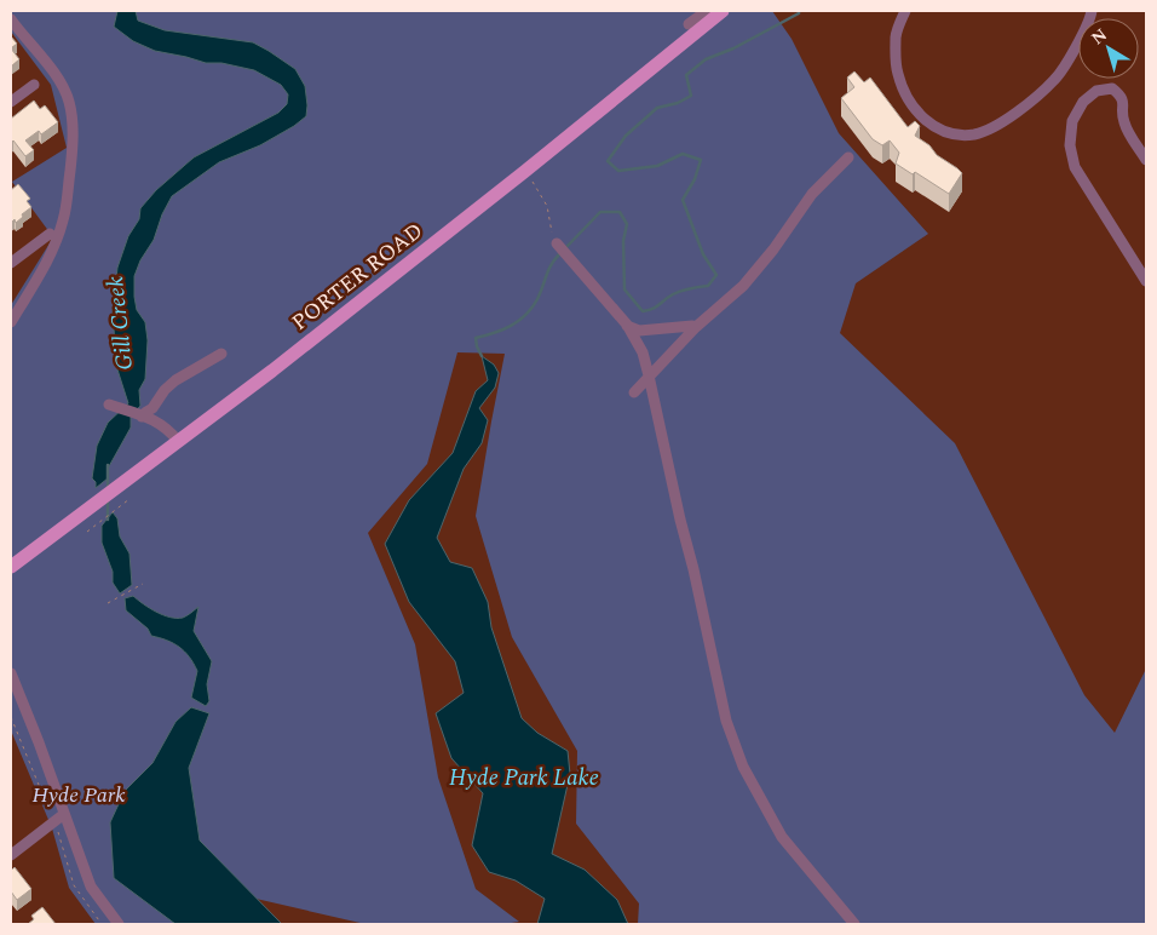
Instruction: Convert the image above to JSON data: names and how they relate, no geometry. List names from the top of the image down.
{
  "streets": {
    "main road": ["PORTER ROAD"]
  },
  "water": ["Gill Creek", "Hyde Park Lake"],
  "parks": ["Hyde Park"],
  "north": "top left"
}
